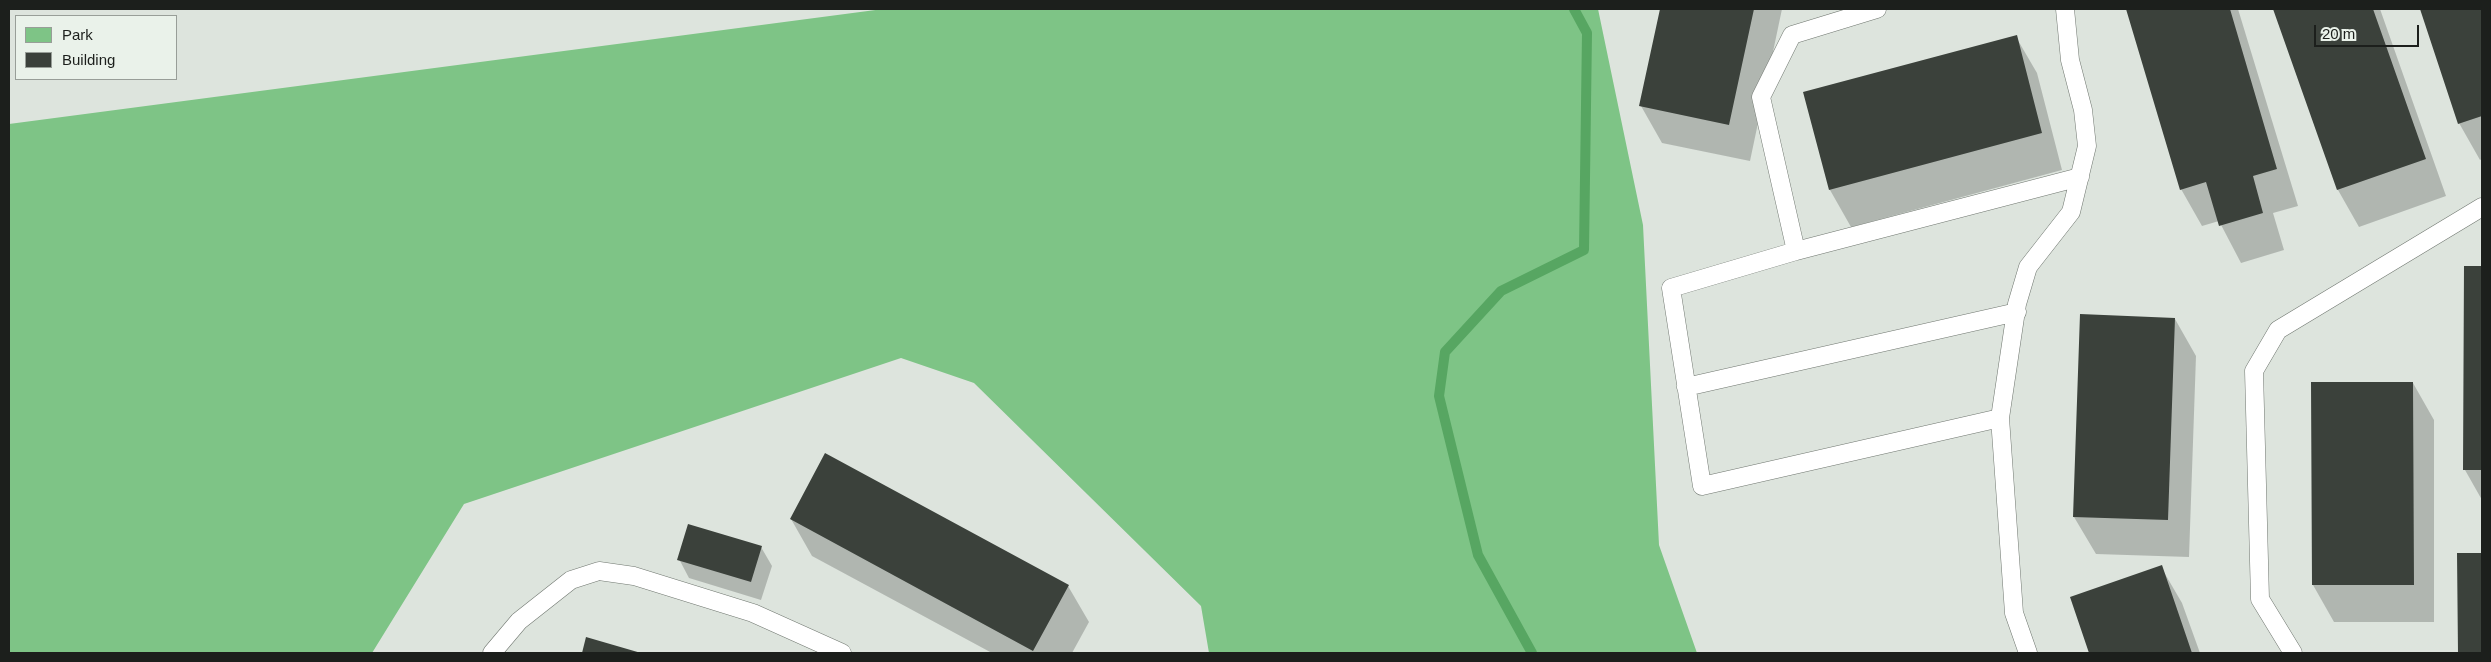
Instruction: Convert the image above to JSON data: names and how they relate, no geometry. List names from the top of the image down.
{
  "legend": ["Park", "Building"],
  "scale_bar": "20 m"
}
